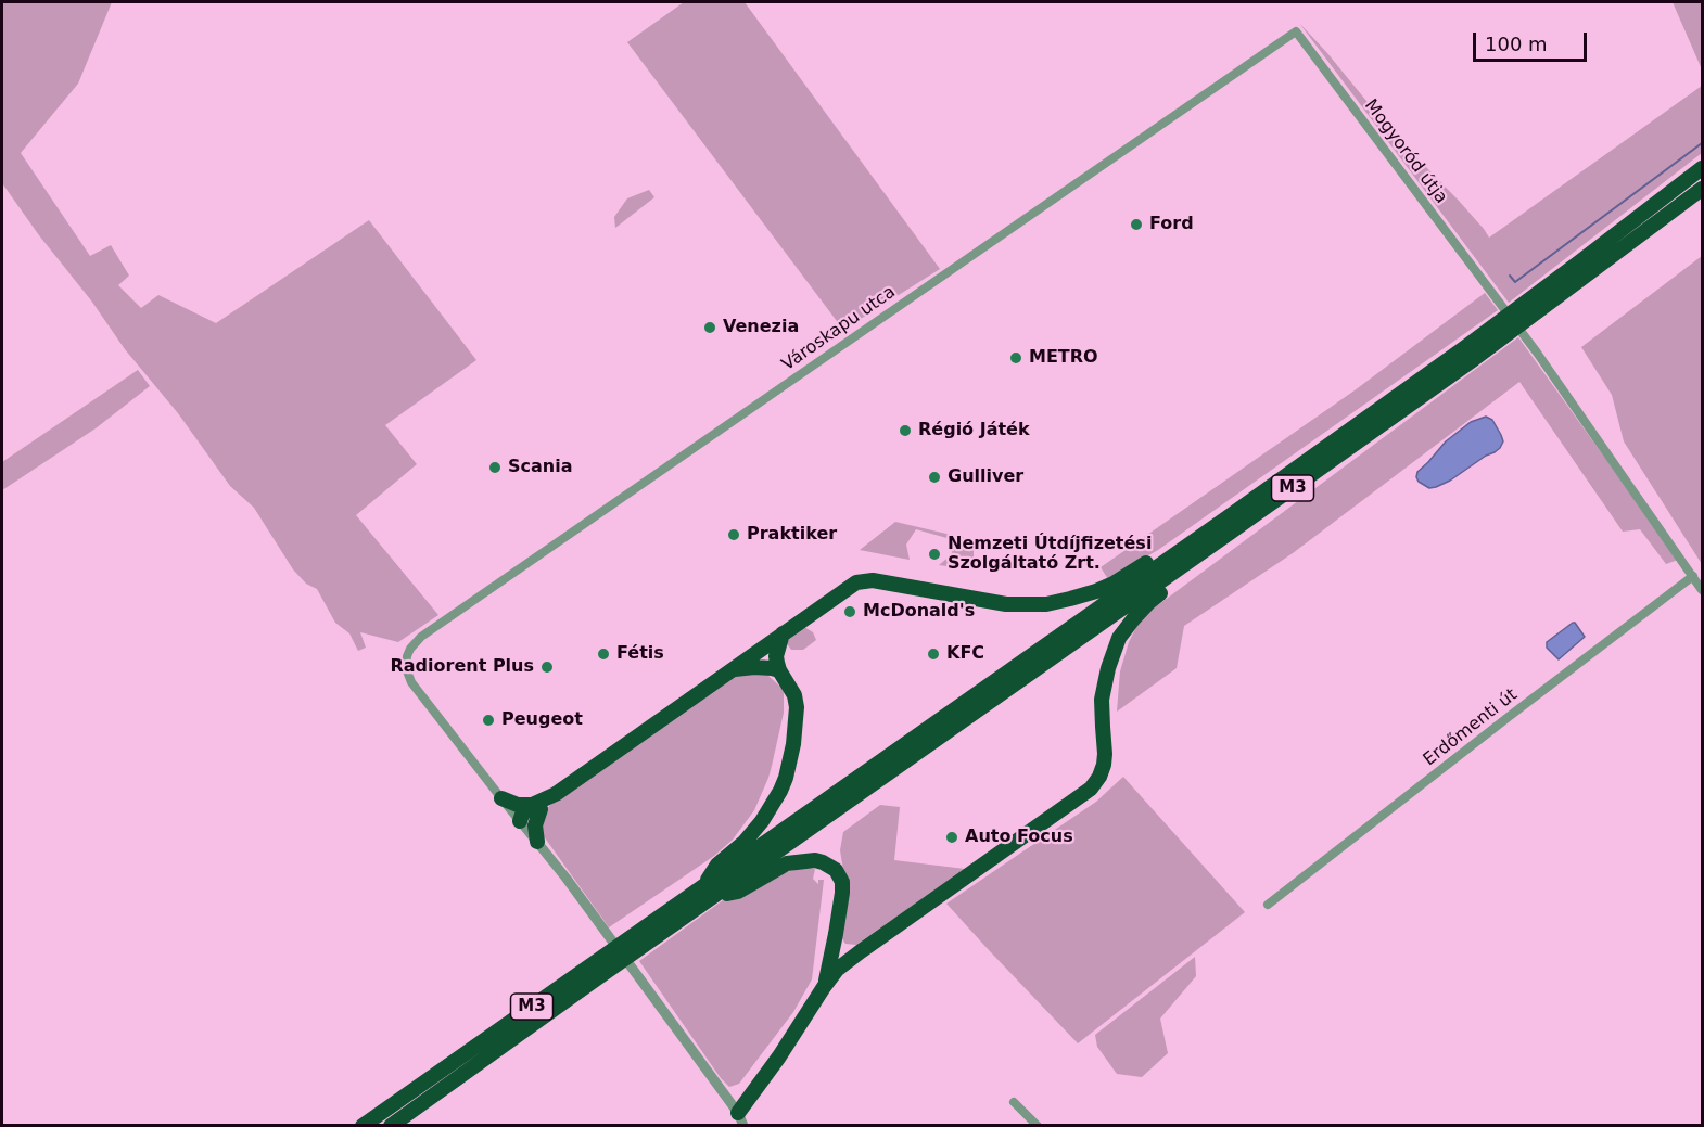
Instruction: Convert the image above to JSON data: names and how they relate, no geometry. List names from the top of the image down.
{
  "streets": {
    "highway": ["M3"],
    "street": ["Mogyoród útja", "Városkapu utca", "Erdőmenti út"]
  },
  "crossings": [
    ["Mogyoród útja", "Városkapu utca"],
    ["Mogyoród útja", "Erdőmenti út"]
  ],
  "places": [
    "Ford",
    "Venezia",
    "METRO",
    "Régió Játék",
    "Scania",
    "Gulliver",
    "Praktiker",
    "Nemzeti Útdíjfizetési Szolgáltató Zrt.",
    "McDonald's",
    "Fétis",
    "KFC",
    "Radiorent Plus",
    "Peugeot",
    "Auto Focus"
  ],
  "scale_bar": "100 m"
}
